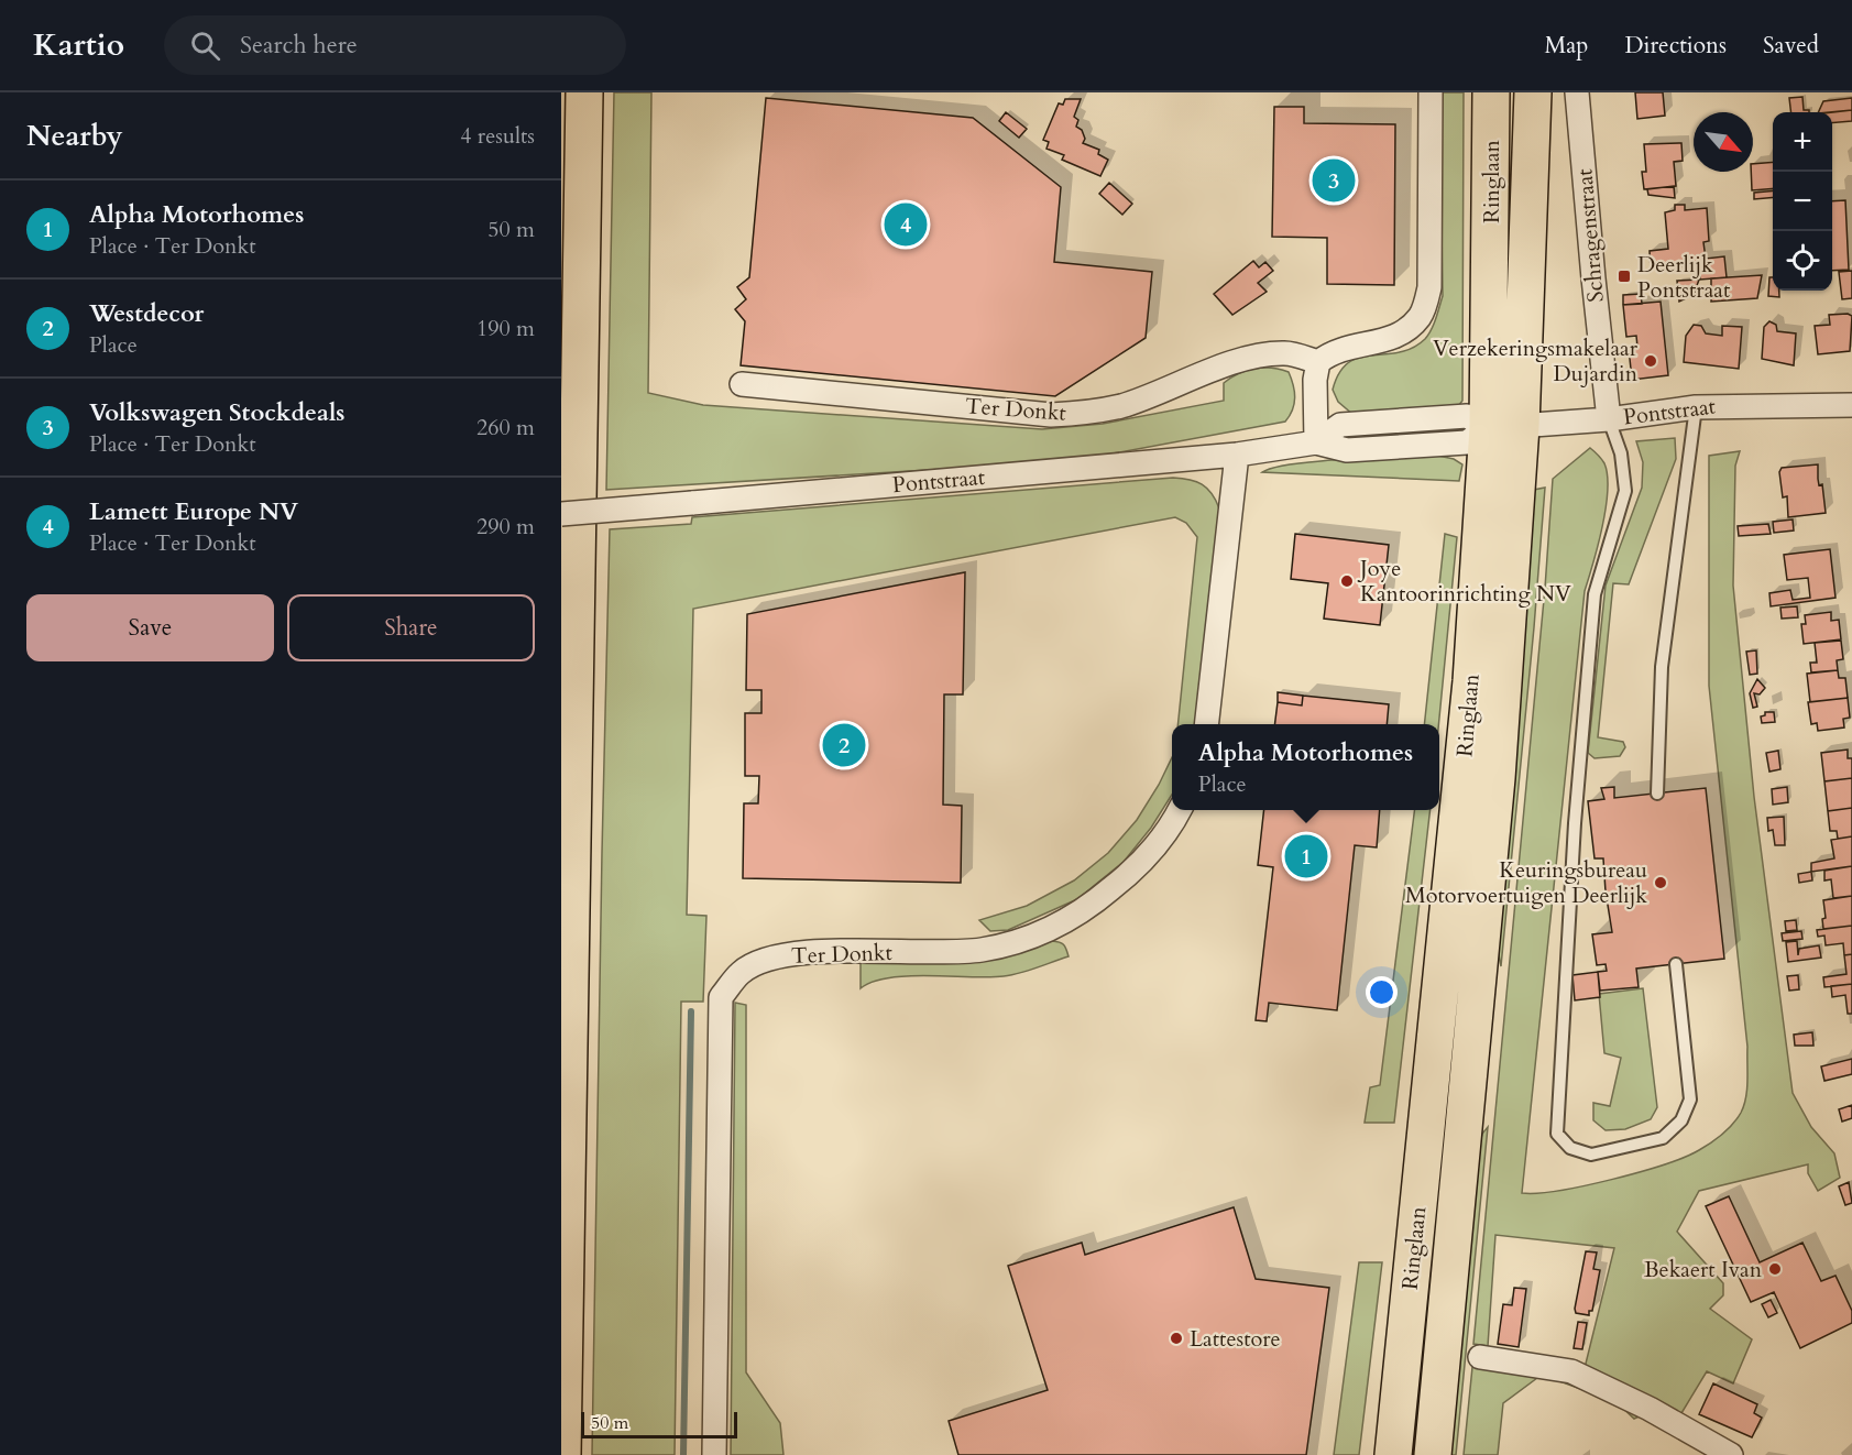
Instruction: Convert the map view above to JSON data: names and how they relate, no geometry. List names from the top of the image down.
{
  "streets": {
    "main road": ["Ringlaan"],
    "street": ["Schragenstraat", "Ter Donkt", "Pontstraat"]
  },
  "crossings": [
    ["Ringlaan", "Pontstraat"],
    ["Schragenstraat", "Pontstraat"]
  ],
  "places": {
    "transit": ["Deerlijk Pontstraat"],
    "other": [
      "Verzekeringsmakelaar Dujardin",
      "Joye Kantoorinrichting NV",
      "Keuringsbureau Motorvoertuigen Deerlijk",
      "Bekaert Ivan",
      "Lattestore"
    ]
  },
  "scale_bar": "50 m",
  "north": "bottom right",
  "page": {
    "header": "Kartio",
    "search": "Search here",
    "nav": ["Map", "Directions", "Saved"],
    "heading": ["Nearby", "4 results"],
    "map_buttons": ["+", "−"],
    "pins": [
      "3",
      "4",
      "2",
      "1"
    ],
    "list": [
      {
        "mark": "1",
        "name": "Alpha Motorhomes",
        "note": "Place · Ter Donkt",
        "value": "50 m"
      },
      {
        "mark": "2",
        "name": "Westdecor",
        "note": "Place",
        "value": "190 m"
      },
      {
        "mark": "3",
        "name": "Volkswagen Stockdeals",
        "note": "Place · Ter Donkt",
        "value": "260 m"
      },
      {
        "mark": "4",
        "name": "Lamett Europe NV",
        "note": "Place · Ter Donkt",
        "value": "290 m"
      }
    ],
    "buttons": ["Save", "Share"],
    "popup": ["Alpha Motorhomes", "Place"],
    "scale": "50 m"
  }
}
